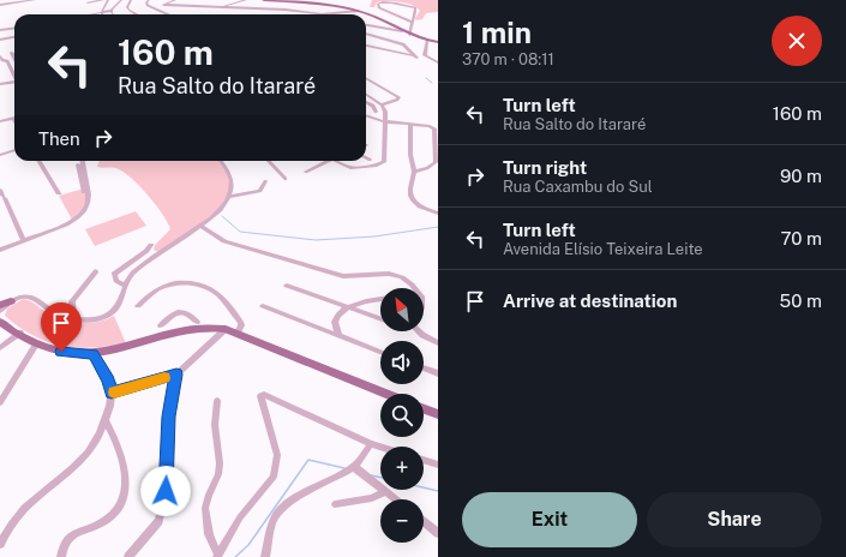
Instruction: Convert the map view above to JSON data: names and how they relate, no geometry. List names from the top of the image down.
{
  "north": "top left",
  "page": {
    "heading": ["1 min", "370 m · 08:11"],
    "turn": ["160 m", "Rua Salto do Itararé"],
    "list": [
      {
        "name": "Turn left",
        "note": "Rua Salto do Itararé",
        "value": "160 m"
      },
      {
        "name": "Turn right",
        "note": "Rua Caxambu do Sul",
        "value": "90 m"
      },
      {
        "name": "Turn left",
        "note": "Avenida Elísio Teixeira Leite",
        "value": "70 m"
      },
      {
        "name": "Arrive at destination",
        "value": "50 m"
      }
    ],
    "then": "Then",
    "map_buttons": ["+", "−"],
    "buttons": ["Exit", "Share"]
  }
}
